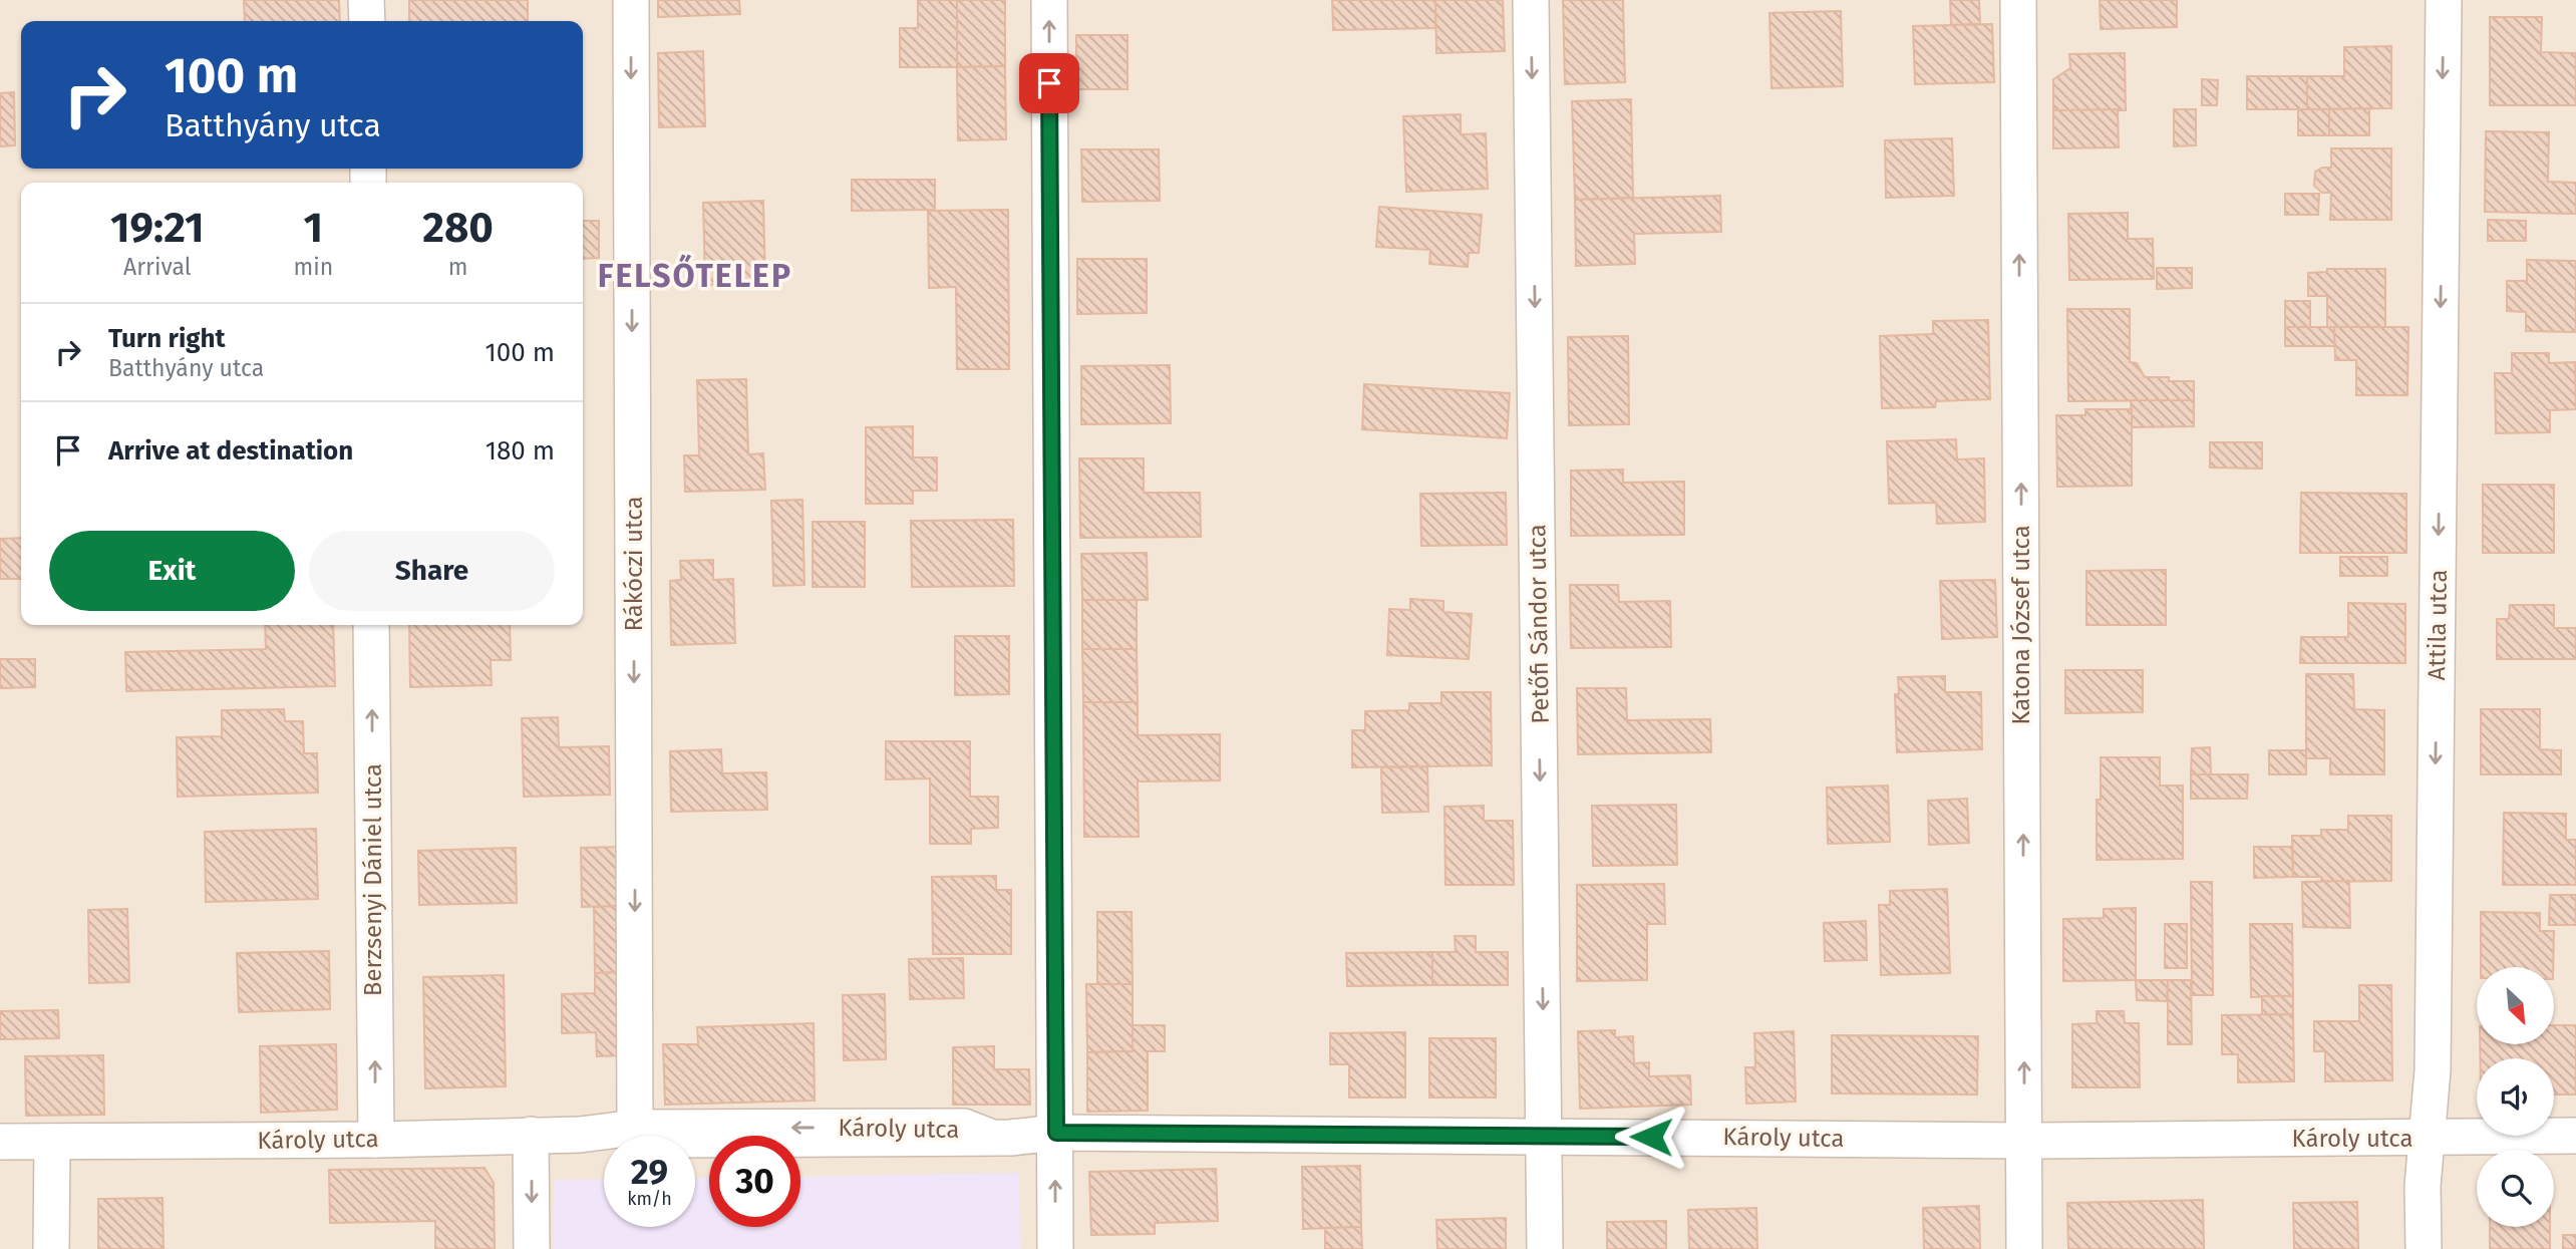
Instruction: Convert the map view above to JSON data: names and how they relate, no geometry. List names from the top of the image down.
{
  "streets": {
    "street": [
      "Rákóczi utca",
      "Petőfi Sándor utca",
      "Katona József utca",
      "Attila utca",
      "Berzsenyi Dániel utca",
      "Károly utca"
    ]
  },
  "crossings": [
    ["Rákóczi utca", "Károly utca"],
    ["Petőfi Sándor utca", "Károly utca"],
    ["Katona József utca", "Károly utca"],
    ["Attila utca", "Károly utca"],
    ["Berzsenyi Dániel utca", "Károly utca"]
  ],
  "one_way": [
    "Rákóczi utca",
    "Petőfi Sándor utca",
    "Katona József utca",
    "Attila utca",
    "Berzsenyi Dániel utca"
  ],
  "districts": ["FELSŐTELEP"],
  "north": "bottom right",
  "page": {
    "turn": ["100 m", "Batthyány utca"],
    "eta": [
      "19:21",
      "Arrival",
      "1",
      "min",
      "280",
      "m"
    ],
    "list": [
      {
        "name": "Turn right",
        "note": "Batthyány utca",
        "value": "100 m"
      },
      {
        "name": "Arrive at destination",
        "value": "180 m"
      }
    ],
    "buttons": ["Exit", "Share"],
    "speed": "29 km/h",
    "limit": "30"
  }
}
